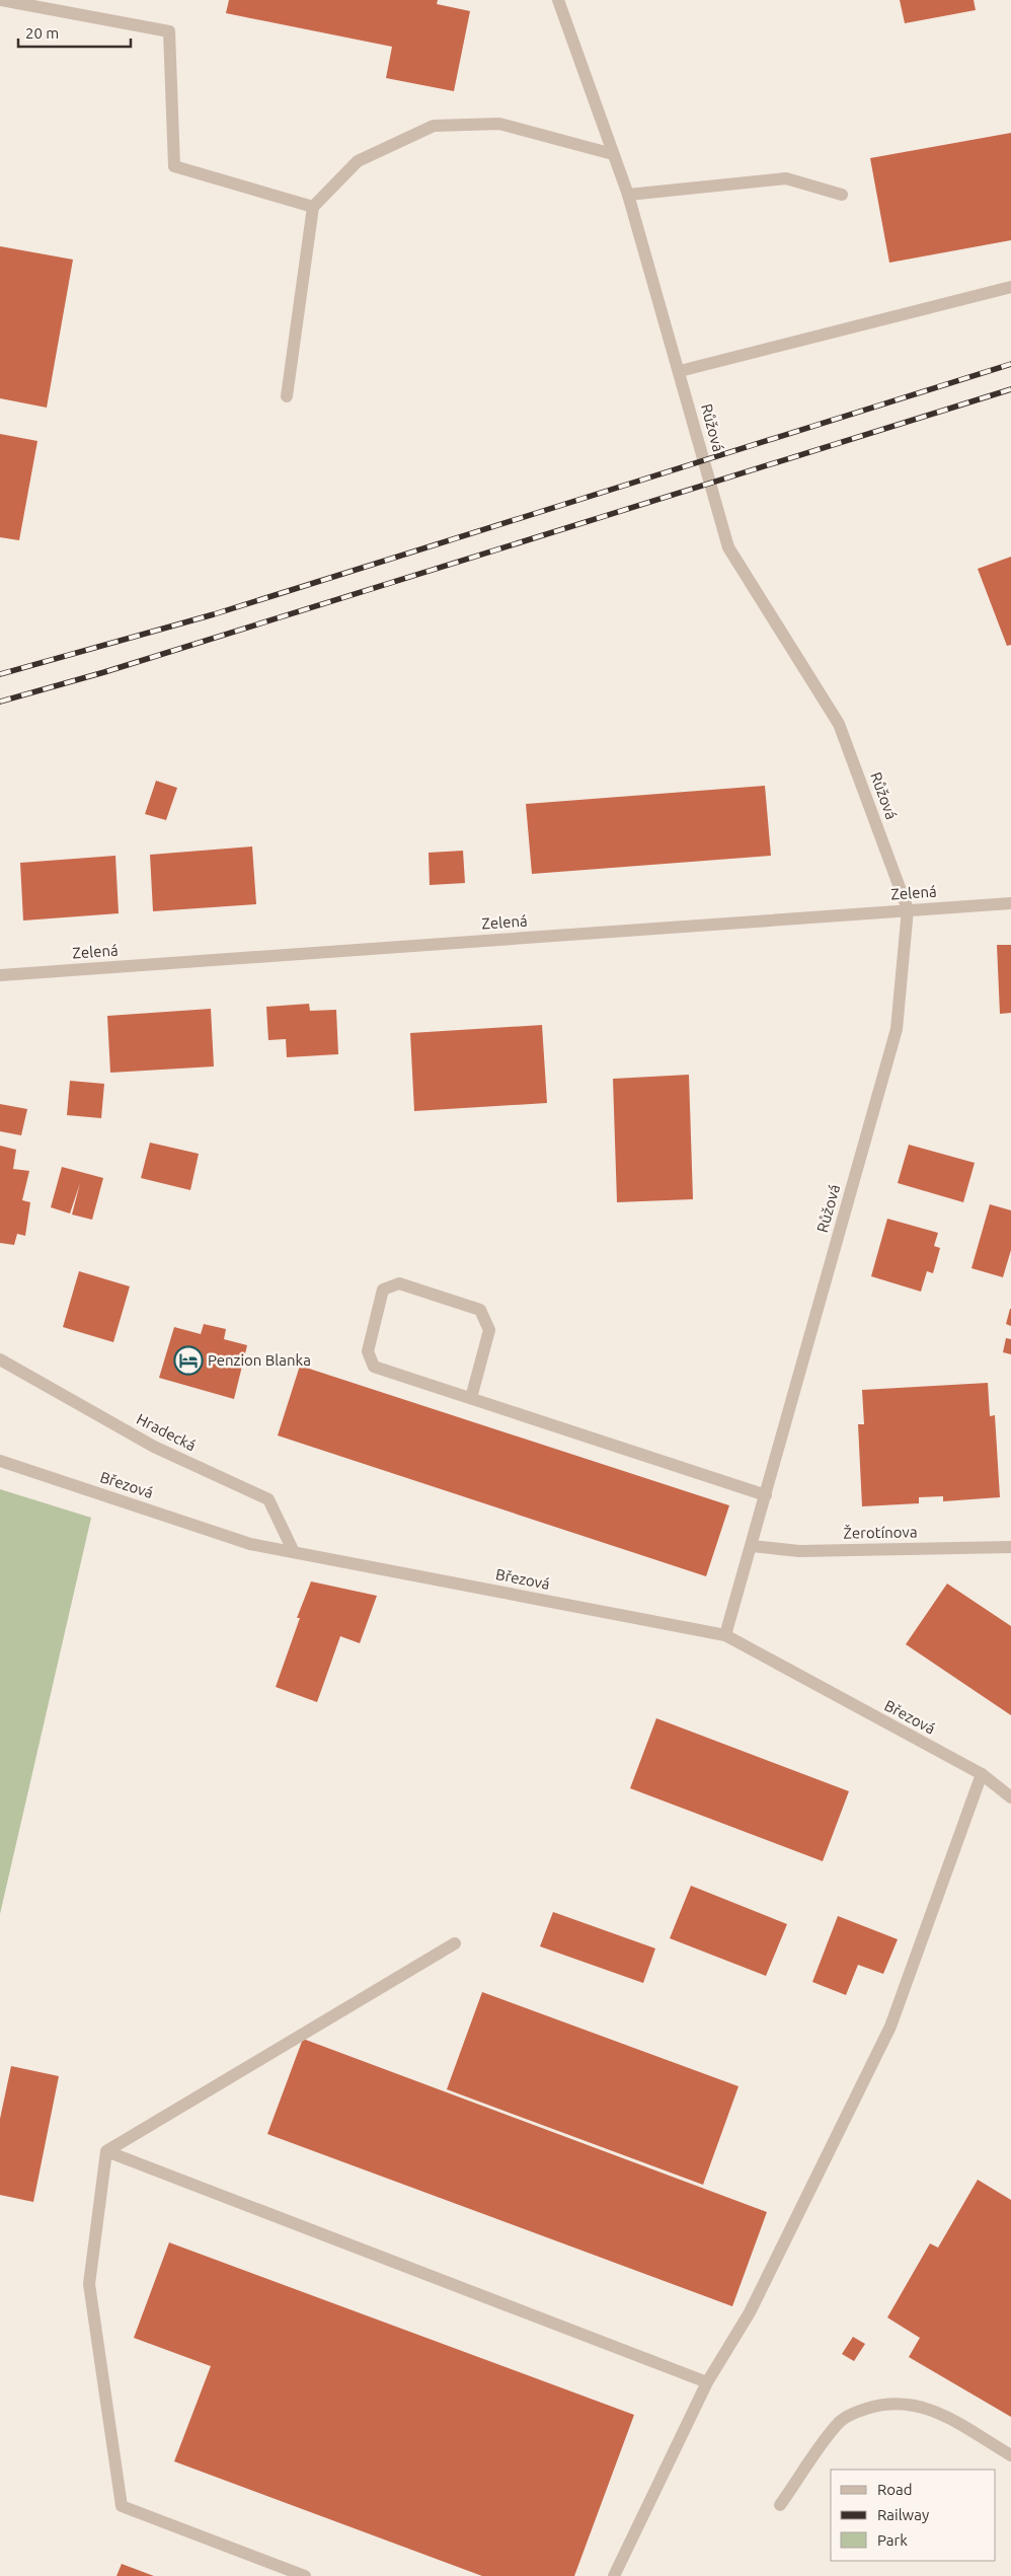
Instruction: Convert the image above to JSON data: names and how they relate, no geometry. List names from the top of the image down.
{
  "streets": {
    "street": [
      "Růžová",
      "Zelená",
      "Hradecká",
      "Březová",
      "Žerotínova"
    ]
  },
  "crossings": [
    ["Růžová", "Zelená"],
    ["Růžová", "Březová"],
    ["Růžová", "Žerotínova"],
    ["Hradecká", "Březová"]
  ],
  "places": {
    "hotel": ["Penzion Blanka"]
  },
  "legend": ["Road", "Railway", "Park"],
  "scale_bar": "20 m"
}
